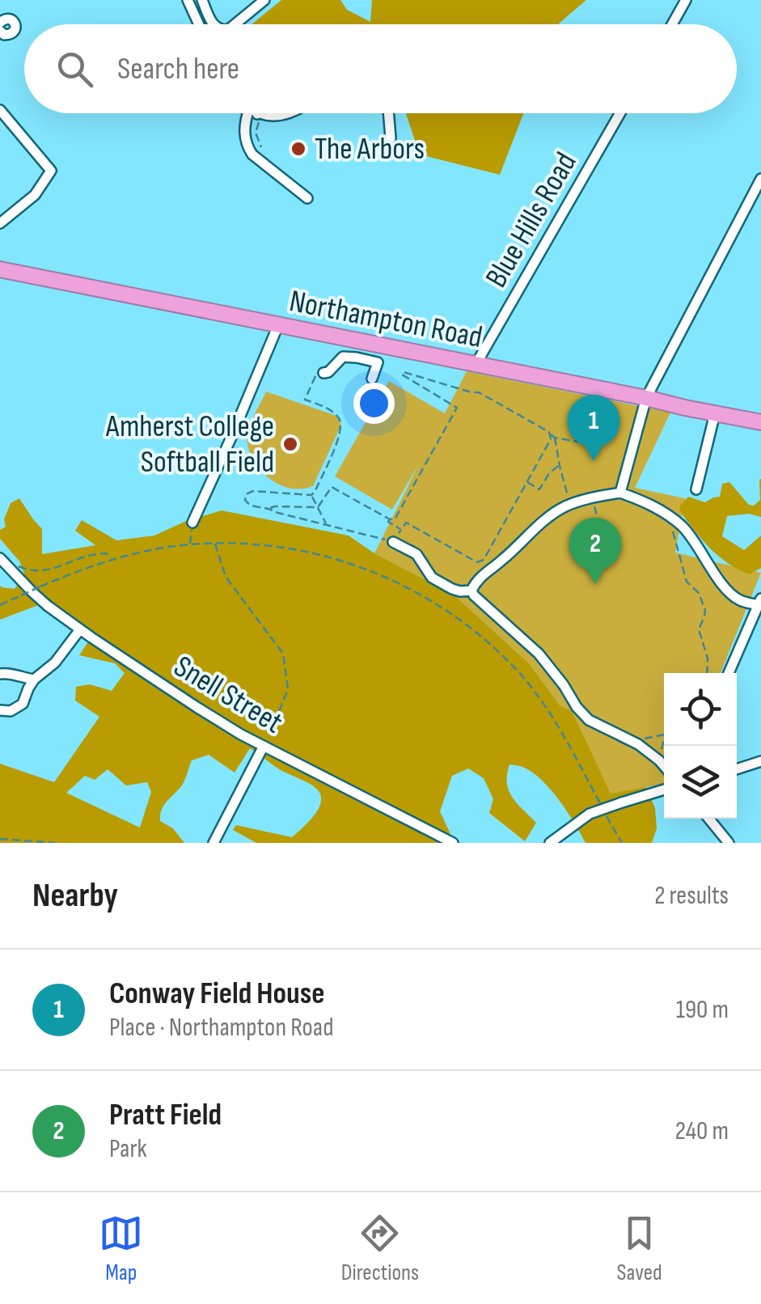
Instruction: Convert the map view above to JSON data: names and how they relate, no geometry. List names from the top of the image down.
{
  "streets": {
    "highway": ["Northampton Road"],
    "street": ["Blue Hills Road", "Snell Street"]
  },
  "crossings": [
    ["Blue Hills Road", "Northampton Road"]
  ],
  "places": ["The Arbors", "Amherst College Softball Field"],
  "page": {
    "search": "Search here",
    "pins": ["1", "2"],
    "heading": ["Nearby", "2 results"],
    "list": [
      {
        "mark": "1",
        "name": "Conway Field House",
        "note": "Place · Northampton Road",
        "value": "190 m"
      },
      {
        "mark": "2",
        "name": "Pratt Field",
        "note": "Park",
        "value": "240 m"
      }
    ],
    "nav": ["Map", "Directions", "Saved"]
  }
}
